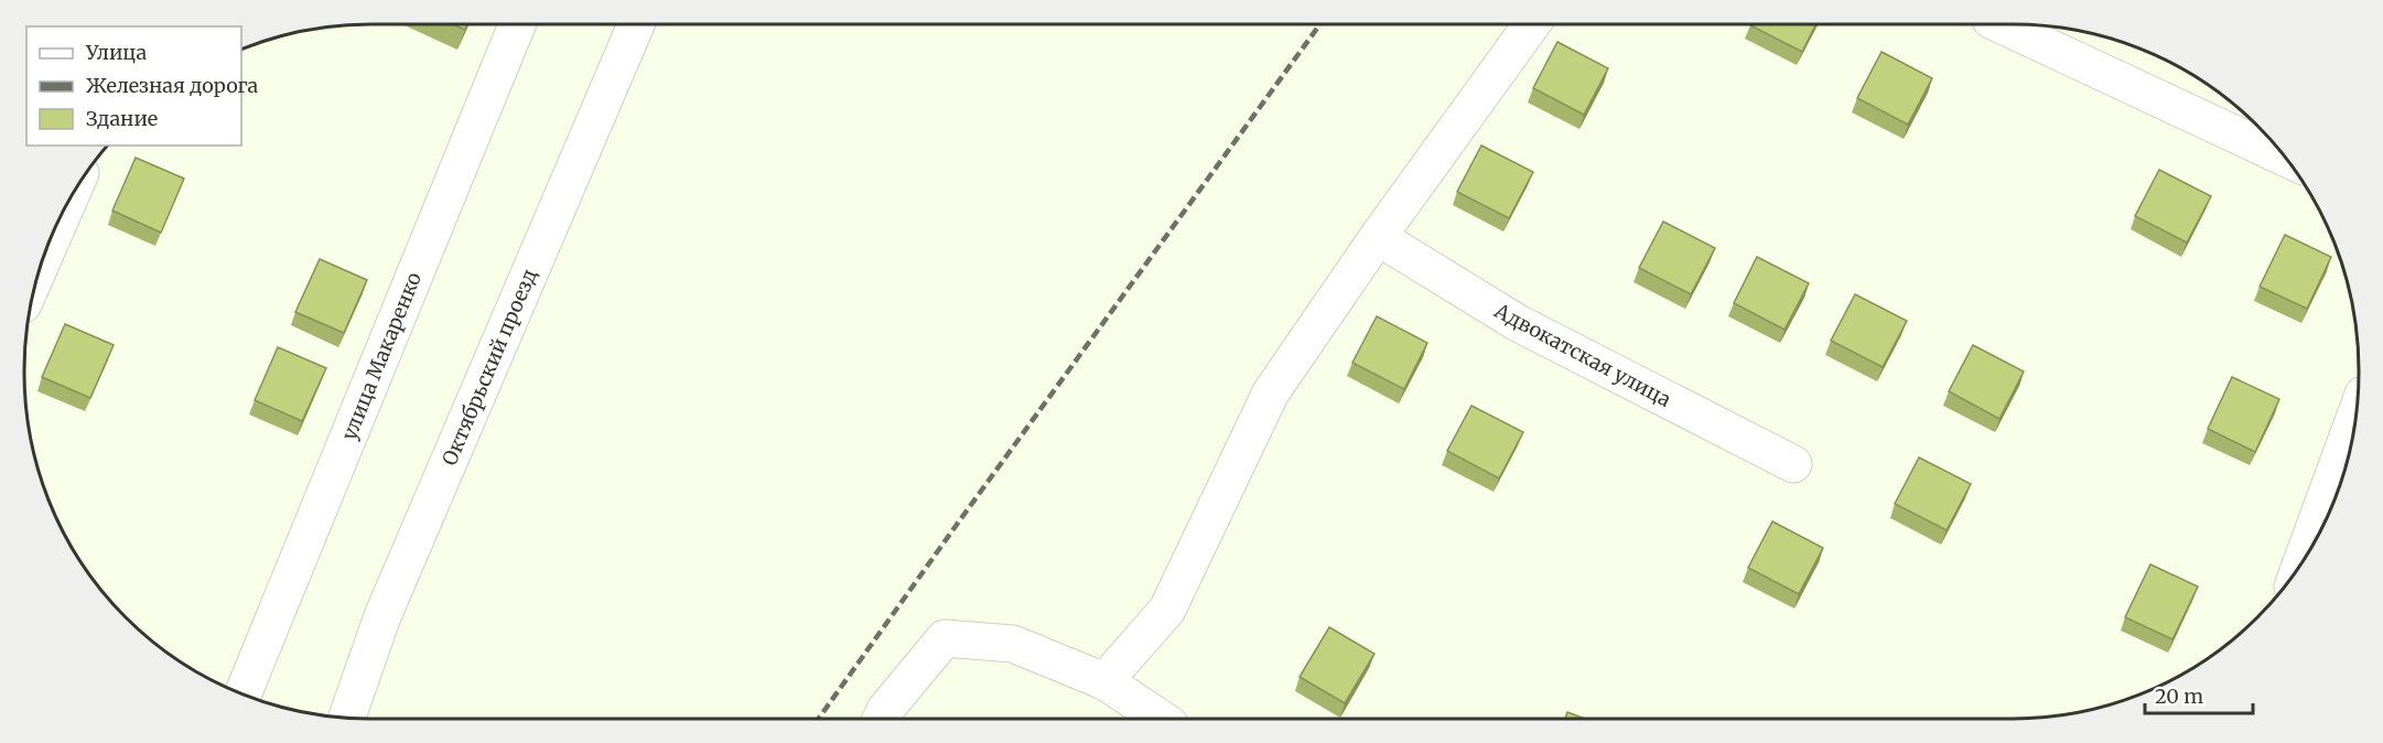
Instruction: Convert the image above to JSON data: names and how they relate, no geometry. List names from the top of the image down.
{
  "streets": {
    "street": ["Адвокатская улица", "улица Макаренко", "Октябрьский проезд"]
  },
  "legend": ["Улица", "Железная дорога", "Здание"],
  "scale_bar": "20 m"
}
